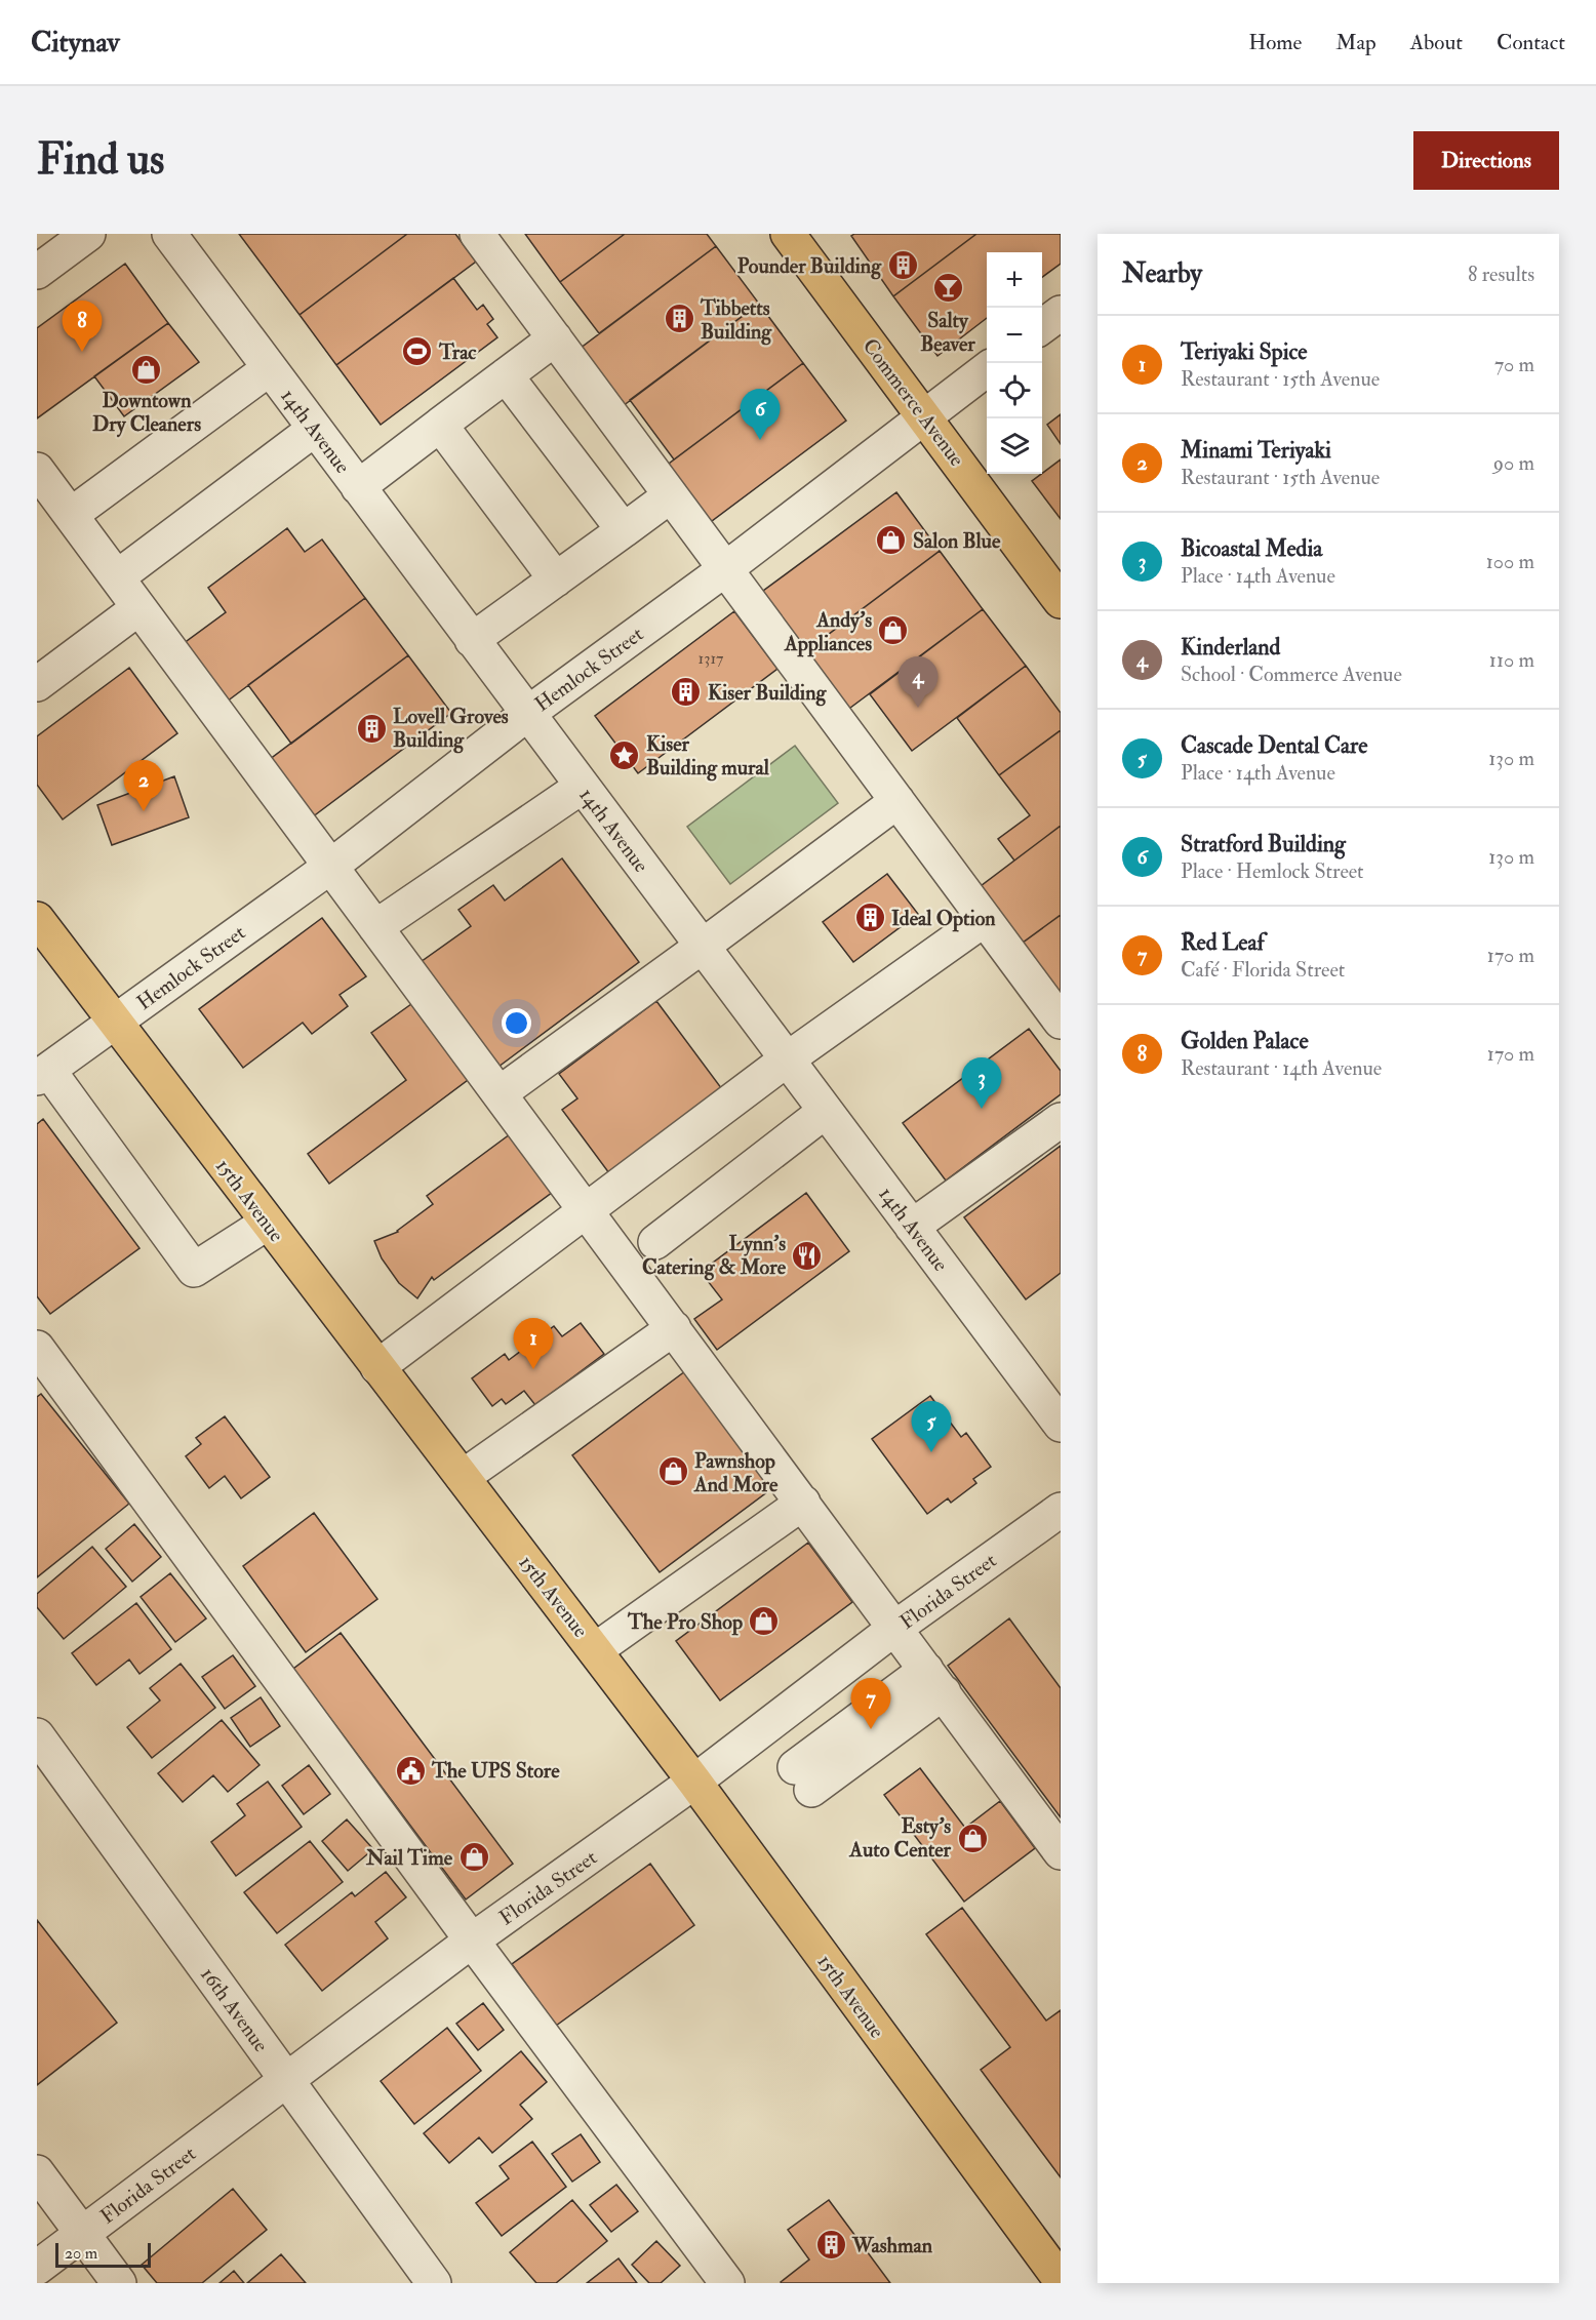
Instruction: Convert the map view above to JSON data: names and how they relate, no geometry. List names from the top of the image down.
{
  "streets": {
    "main road": ["Commerce Avenue", "15th Avenue"],
    "street": [
      "14th Avenue",
      "Hemlock Street",
      "Florida Street",
      "16th Avenue"
    ]
  },
  "crossings": [
    ["Commerce Avenue", "Hemlock Street"],
    ["14th Avenue", "Hemlock Street"],
    ["Hemlock Street", "15th Avenue"],
    ["15th Avenue", "Florida Street"],
    ["Florida Street", "16th Avenue"]
  ],
  "places": {
    "building": [
      "Pounder Building",
      "Tibbetts Building",
      "Kiser Building",
      "Lovell Groves Building",
      "Ideal Option",
      "Washman"
    ],
    "bar": ["Salty Beaver"],
    "sports": ["Trac"],
    "shop": [
      "Downtown Dry Cleaners",
      "Salon Blue",
      "Andy’s Appliances",
      "Pawnshop And More",
      "The Pro Shop",
      "Esty's Auto Center",
      "Nail Time"
    ],
    "place": ["Kiser Building mural"],
    "restaurant": ["Lynn's Catering & More"],
    "public building": ["The UPS Store"]
  },
  "house_numbers": ["1317"],
  "scale_bar": "20 m",
  "page": {
    "header": "Citynav",
    "nav": [
      "Home",
      "Map",
      "About",
      "Contact"
    ],
    "buttons": "Directions",
    "title": "Find us",
    "heading": ["Nearby", "8 results"],
    "map_buttons": ["+", "−"],
    "pins": [
      "8",
      "6",
      "4",
      "2",
      "3",
      "1",
      "5",
      "7"
    ],
    "list": [
      {
        "mark": "1",
        "name": "Teriyaki Spice",
        "note": "Restaurant · 15th Avenue",
        "value": "70 m"
      },
      {
        "mark": "2",
        "name": "Minami Teriyaki",
        "note": "Restaurant · 15th Avenue",
        "value": "90 m"
      },
      {
        "mark": "3",
        "name": "Bicoastal Media",
        "note": "Place · 14th Avenue",
        "value": "100 m"
      },
      {
        "mark": "4",
        "name": "Kinderland",
        "note": "School · Commerce Avenue",
        "value": "110 m"
      },
      {
        "mark": "5",
        "name": "Cascade Dental Care",
        "note": "Place · 14th Avenue",
        "value": "130 m"
      },
      {
        "mark": "6",
        "name": "Stratford Building",
        "note": "Place · Hemlock Street",
        "value": "130 m"
      },
      {
        "mark": "7",
        "name": "Red Leaf",
        "note": "Café · Florida Street",
        "value": "170 m"
      },
      {
        "mark": "8",
        "name": "Golden Palace",
        "note": "Restaurant · 14th Avenue",
        "value": "170 m"
      }
    ],
    "scale": "20 m"
  }
}
